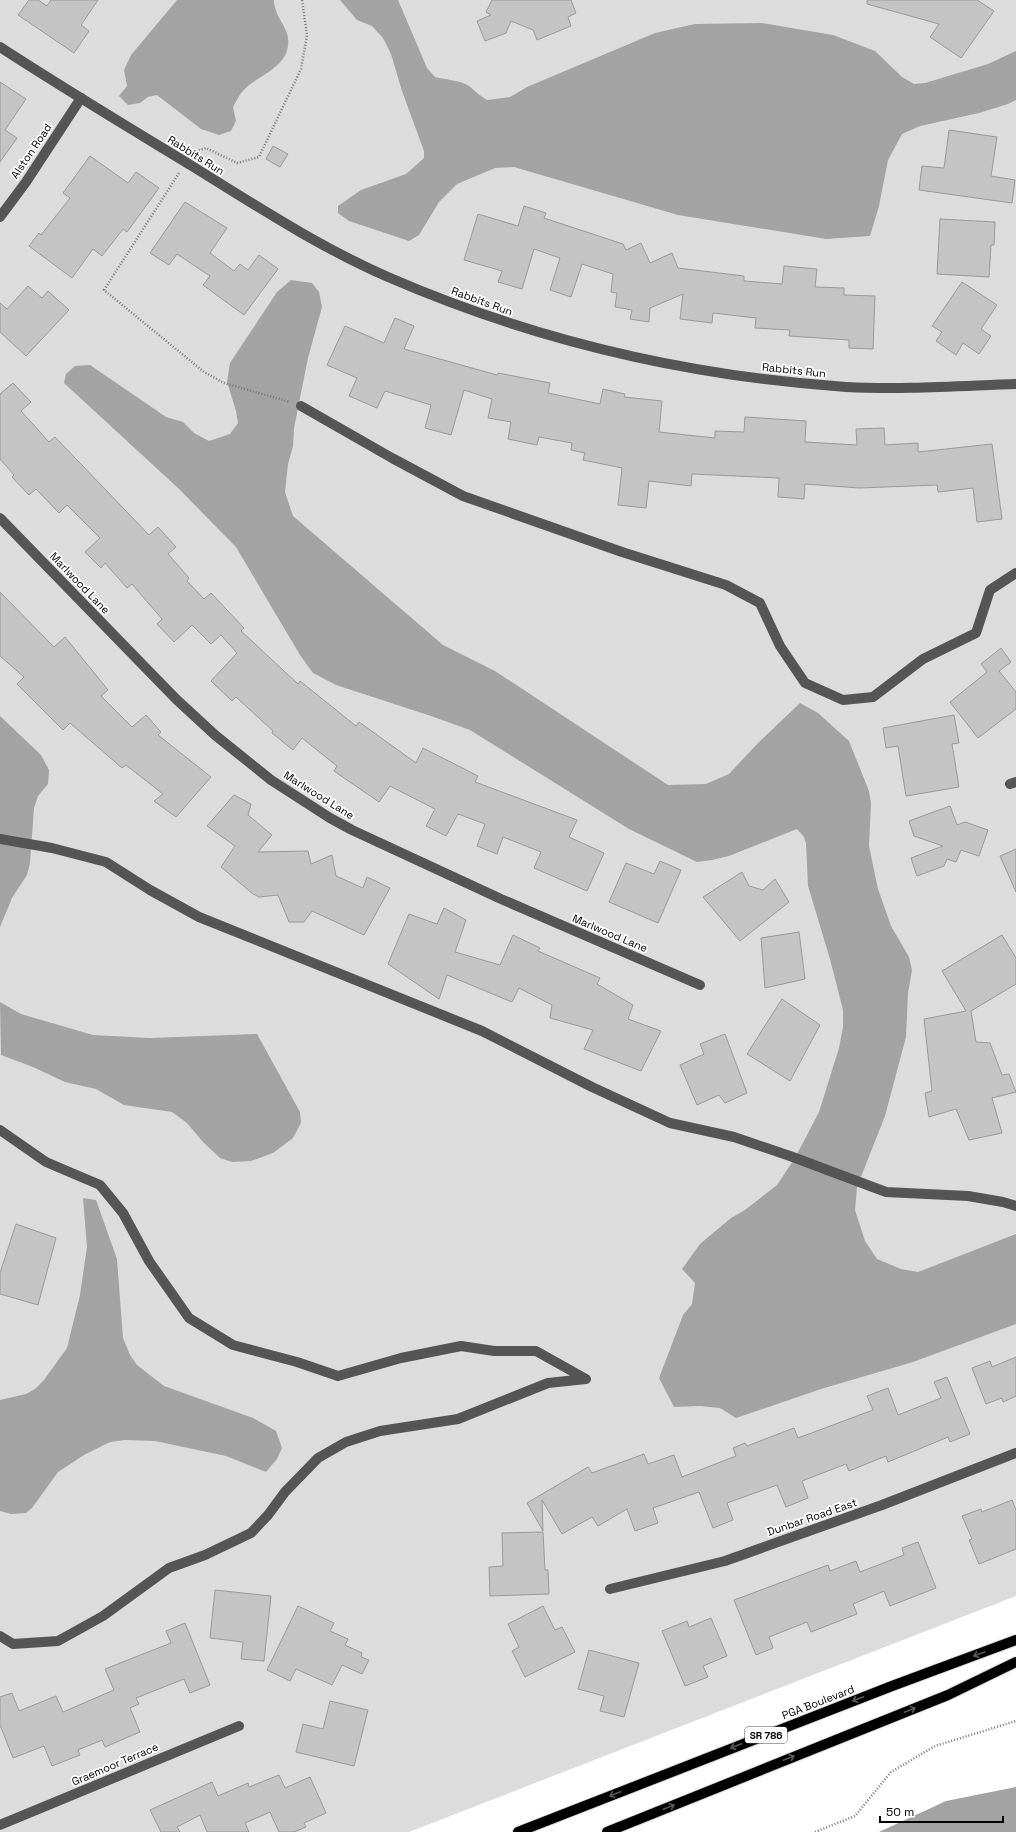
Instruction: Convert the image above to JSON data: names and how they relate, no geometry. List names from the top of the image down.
{
  "streets": {
    "main road": ["PGA Boulevard", "SR 786"],
    "street": [
      "Alston Road",
      "Rabbits Run",
      "Marlwood Lane",
      "Dunbar Road East",
      "Graemoor Terrace"
    ]
  },
  "crossings": [
    ["Alston Road", "Rabbits Run"]
  ],
  "scale_bar": "50 m"
}
